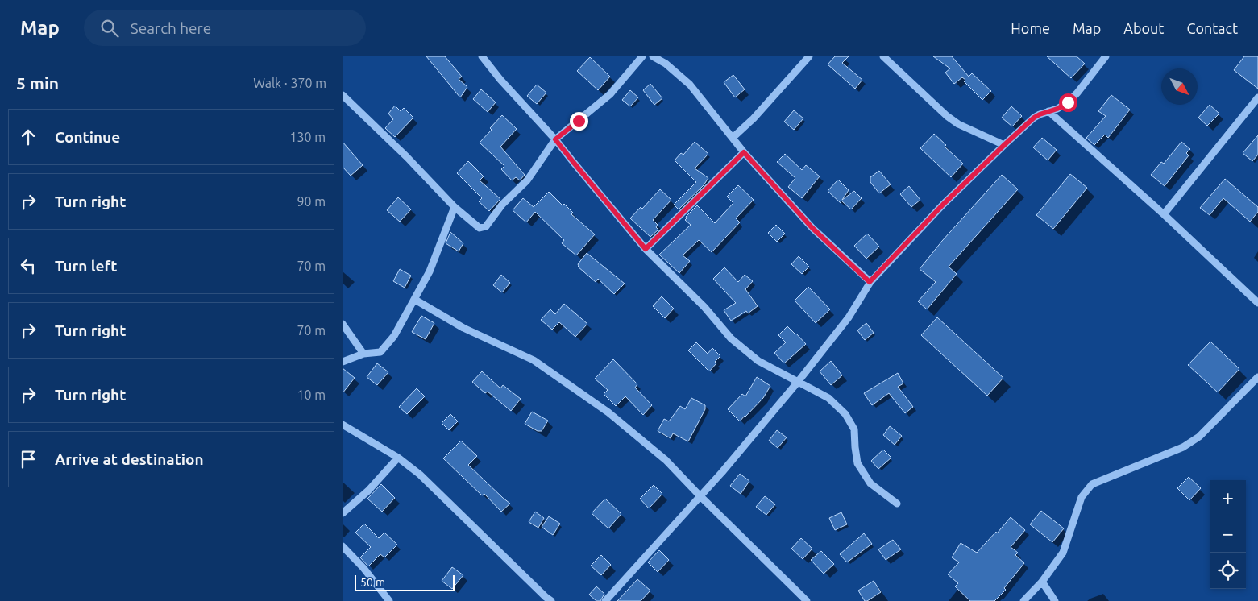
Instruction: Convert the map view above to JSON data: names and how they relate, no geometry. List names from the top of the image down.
{
  "scale_bar": "50 m",
  "north": "bottom right",
  "page": {
    "header": "Map",
    "search": "Search here",
    "nav": [
      "Home",
      "Map",
      "About",
      "Contact"
    ],
    "heading": ["5 min", "Walk · 370 m"],
    "list": [
      ["Continue", "130 m"],
      ["Turn right", "90 m"],
      ["Turn left", "70 m"],
      ["Turn right", "70 m"],
      ["Turn right", "10 m"],
      "Arrive at destination"
    ],
    "map_buttons": ["+", "−"],
    "scale": "50 m"
  }
}
